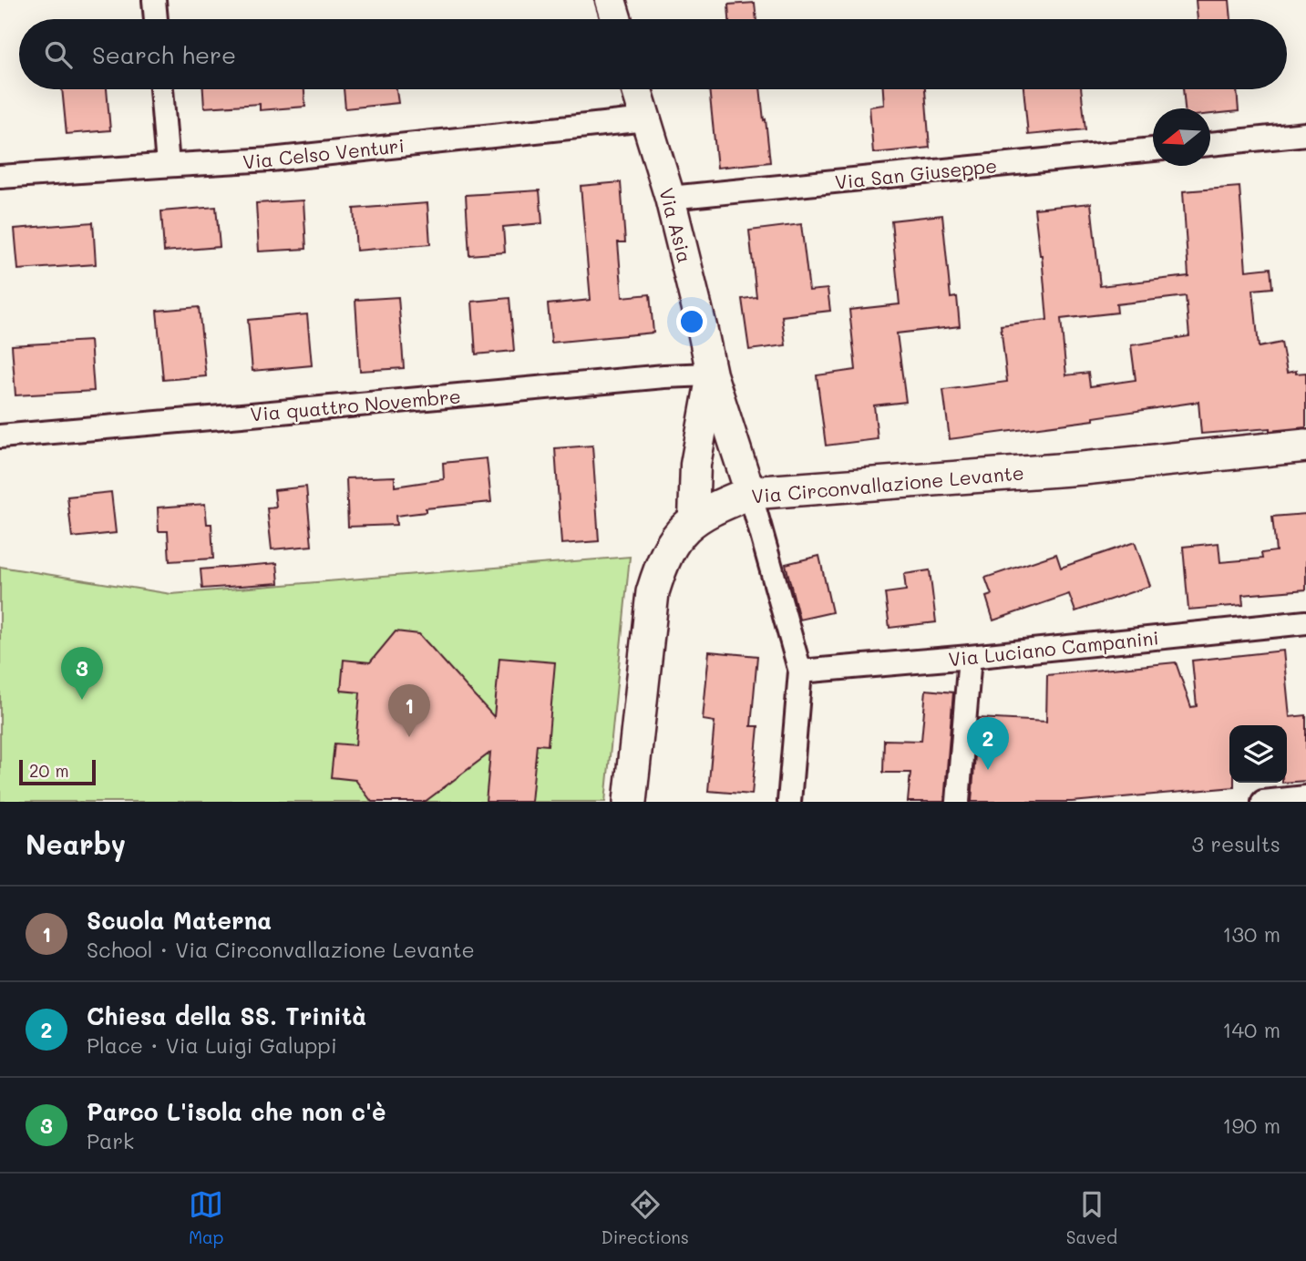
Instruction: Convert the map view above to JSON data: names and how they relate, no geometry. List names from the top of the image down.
{
  "streets": {
    "main road": ["Via Circonvallazione Levante"],
    "street": [
      "Via Celso Venturi",
      "Via San Giuseppe",
      "Via Asia",
      "Via quattro Novembre",
      "Via Luciano Campanini"
    ]
  },
  "crossings": [
    ["Via Celso Venturi", "Via Asia"],
    ["Via San Giuseppe", "Via Asia"],
    ["Via Asia", "Via quattro Novembre"],
    ["Via Asia", "Via Circonvallazione Levante"]
  ],
  "scale_bar": "20 m",
  "north": "left",
  "page": {
    "search": "Search here",
    "pins": ["3", "1", "2"],
    "scale": "20 m",
    "heading": ["Nearby", "3 results"],
    "list": [
      {
        "mark": "1",
        "name": "Scuola Materna",
        "note": "School · Via Circonvallazione Levante",
        "value": "130 m"
      },
      {
        "mark": "2",
        "name": "Chiesa della SS. Trinità",
        "note": "Place · Via Luigi Galuppi",
        "value": "140 m"
      },
      {
        "mark": "3",
        "name": "Parco L'isola che non c'è",
        "note": "Park",
        "value": "190 m"
      }
    ],
    "nav": ["Map", "Directions", "Saved"]
  }
}
